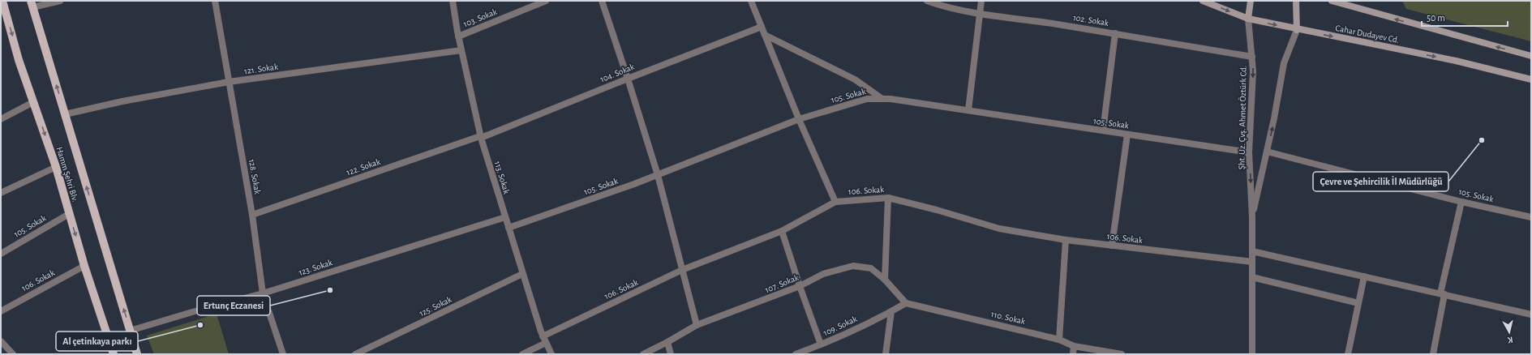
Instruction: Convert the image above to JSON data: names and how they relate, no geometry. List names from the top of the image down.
{
  "streets": {
    "main road": ["Cahar Dudayev Cd.", "Hamm Şehri Blv."],
    "street": [
      "103. Sokak",
      "102. Sokak",
      "121. Sokak",
      "104. Sokak",
      "105. Sokak",
      "Şht. Uz. Çvş. Ahmet Öztürk Cd.",
      "122. Sokak",
      "128. Sokak",
      "113. Sokak",
      "106. Sokak",
      "123. Sokak",
      "107. Sokak",
      "125. Sokak",
      "110. Sokak",
      "109. Sokak"
    ]
  },
  "crossings": [
    ["103. Sokak", "113. Sokak"],
    ["102. Sokak", "Şht. Uz. Çvş. Ahmet Öztürk Cd."],
    ["Cahar Dudayev Cd.", "Şht. Uz. Çvş. Ahmet Öztürk Cd."],
    ["121. Sokak", "Hamm Şehri Blv."],
    ["121. Sokak", "128. Sokak"],
    ["121. Sokak", "113. Sokak"],
    ["104. Sokak", "122. Sokak"],
    ["104. Sokak", "113. Sokak"],
    ["105. Sokak", "Şht. Uz. Çvş. Ahmet Öztürk Cd."],
    ["105. Sokak", "Hamm Şehri Blv."],
    ["105. Sokak", "113. Sokak"],
    ["Şht. Uz. Çvş. Ahmet Öztürk Cd.", "106. Sokak"],
    ["122. Sokak", "128. Sokak"],
    ["122. Sokak", "113. Sokak"],
    ["Hamm Şehri Blv.", "106. Sokak"],
    ["Hamm Şehri Blv.", "123. Sokak"],
    ["128. Sokak", "123. Sokak"],
    ["113. Sokak", "106. Sokak"],
    ["113. Sokak", "123. Sokak"],
    ["113. Sokak", "125. Sokak"],
    ["107. Sokak", "110. Sokak"]
  ],
  "places": ["Çevre ve Şehircilik İl Müdürlüğü", "Ertunç Eczanesi", "Al çetinkaya parkı"],
  "scale_bar": "50 m",
  "north": "bottom"
}
